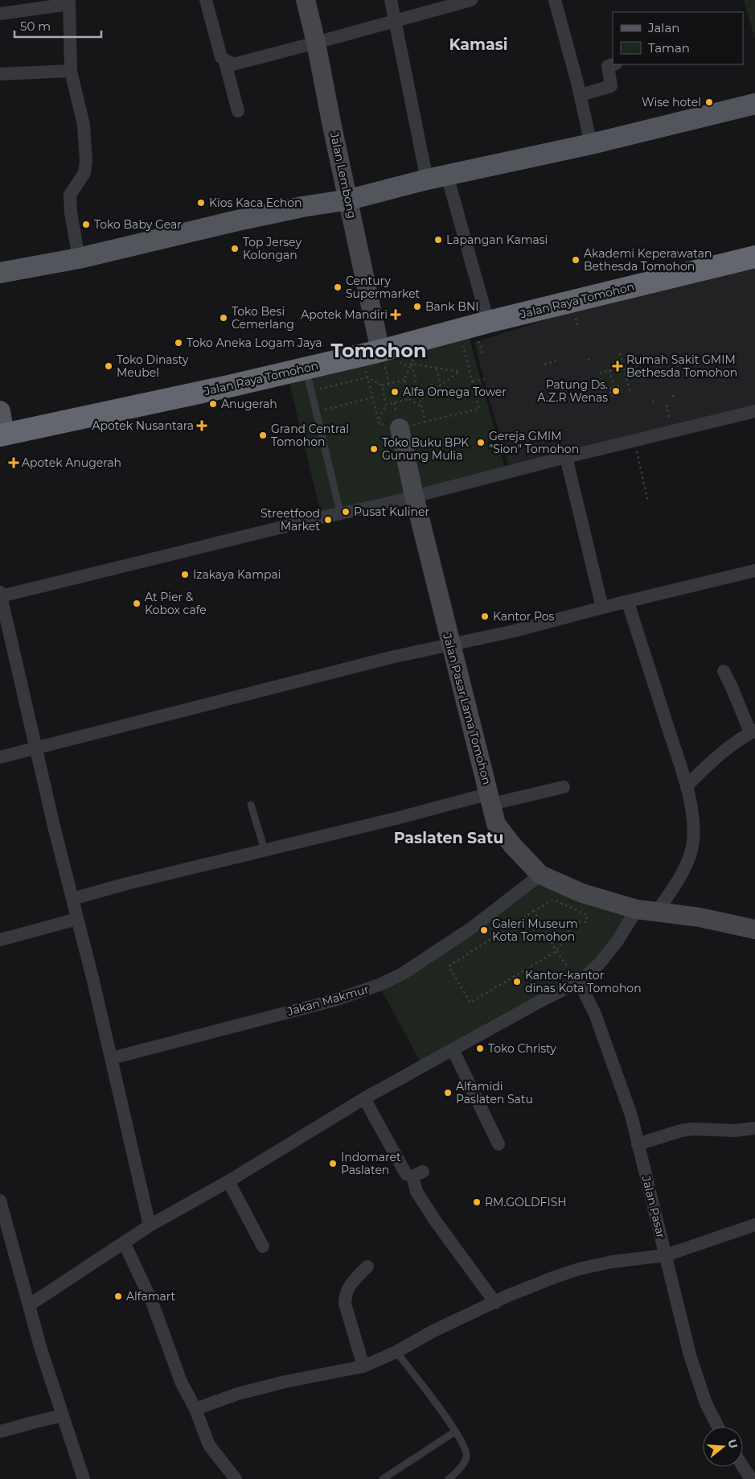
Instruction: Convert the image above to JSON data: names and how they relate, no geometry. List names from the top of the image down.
{
  "streets": {
    "highway": ["Jalan Raya Tomohon"],
    "street": [
      "Jalan Lembong",
      "Jalan Pasar Lama Tomohon",
      "Jakan Makmur",
      "Jalan Pasar"
    ]
  },
  "crossings": [
    ["Jalan Lembong", "Jalan Raya Tomohon"],
    ["Jalan Pasar Lama Tomohon", "Jakan Makmur"]
  ],
  "districts": ["Kamasi", "Tomohon", "Paslaten Satu"],
  "places": {
    "other": [
      "Wise hotel",
      "Kios Kaca Echon",
      "Toko Baby Gear",
      "Lapangan Kamasi",
      "Top Jersey Kolongan",
      "Akademi Keperawatan Bethesda Tomohon",
      "Century Supermarket",
      "Bank BNI",
      "Toko Besi Cemerlang",
      "Toko Aneka Logam Jaya",
      "Toko Dinasty Meubel",
      "Patung Ds. A.Z.R Wenas",
      "Alfa Omega Tower",
      "Anugerah",
      "Grand Central Tomohon",
      "Gereja GMIM \"Sion\" Tomohon",
      "Toko Buku BPK Gunung Mulia",
      "Pusat Kuliner",
      "Streetfood Market",
      "Izakaya Kampai",
      "At Pier & Kobox cafe",
      "Kantor Pos",
      "Galeri Museum Kota Tomohon",
      "Kantor-kantor dinas Kota Tomohon",
      "Toko Christy",
      "Alfamidi Paslaten Satu",
      "Indomaret Paslaten",
      "RM.GOLDFISH",
      "Alfamart"
    ],
    "health": [
      "Apotek Mandiri",
      "Rumah Sakit GMIM Bethesda Tomohon",
      "Apotek Nusantara",
      "Apotek Anugerah"
    ]
  },
  "legend": ["Jalan", "Taman"],
  "scale_bar": "50 m",
  "north": "right"
}
